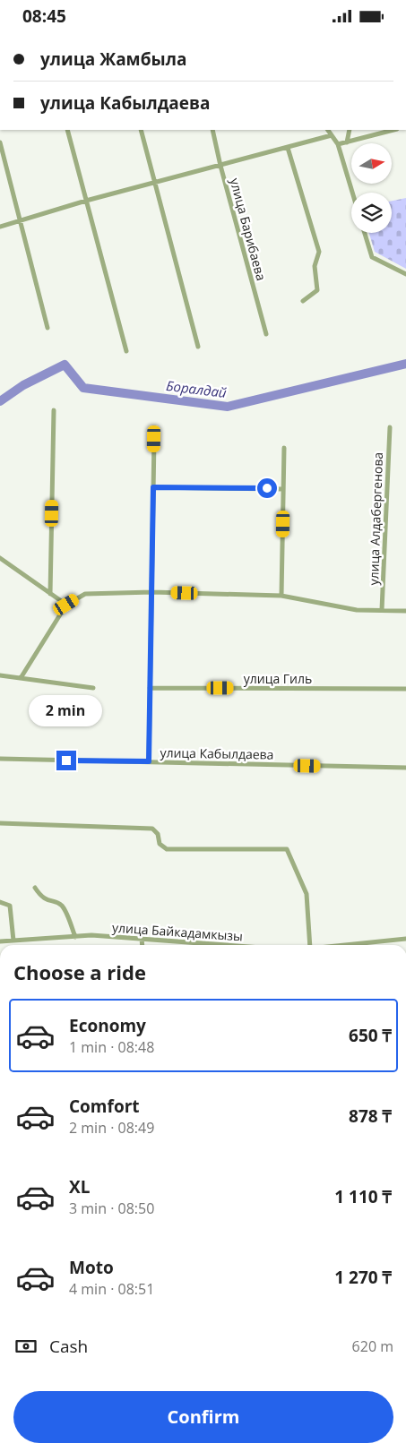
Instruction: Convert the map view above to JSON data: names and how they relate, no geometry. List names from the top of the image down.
{
  "streets": {
    "street": [
      "улица Барибаева",
      "улица Алдабергенова",
      "улица Гиль",
      "улица Кабылдаева",
      "улица Байкадамкызы"
    ]
  },
  "water": ["Боралдай"],
  "north": "right",
  "page": {
    "status": "08:45",
    "banner": ["улица Жамбыла", "улица Кабылдаева"],
    "bubble": "2 min",
    "heading": "Choose a ride",
    "list": [
      {
        "name": "Economy",
        "note": "1 min · 08:48",
        "value": "650 ₸"
      },
      {
        "name": "Comfort",
        "note": "2 min · 08:49",
        "value": "878 ₸"
      },
      {
        "name": "XL",
        "note": "3 min · 08:50",
        "value": "1 110 ₸"
      },
      {
        "name": "Moto",
        "note": "4 min · 08:51",
        "value": "1 270 ₸"
      }
    ],
    "pay": ["Cash", "620 m"],
    "buttons": "Confirm"
  }
}
